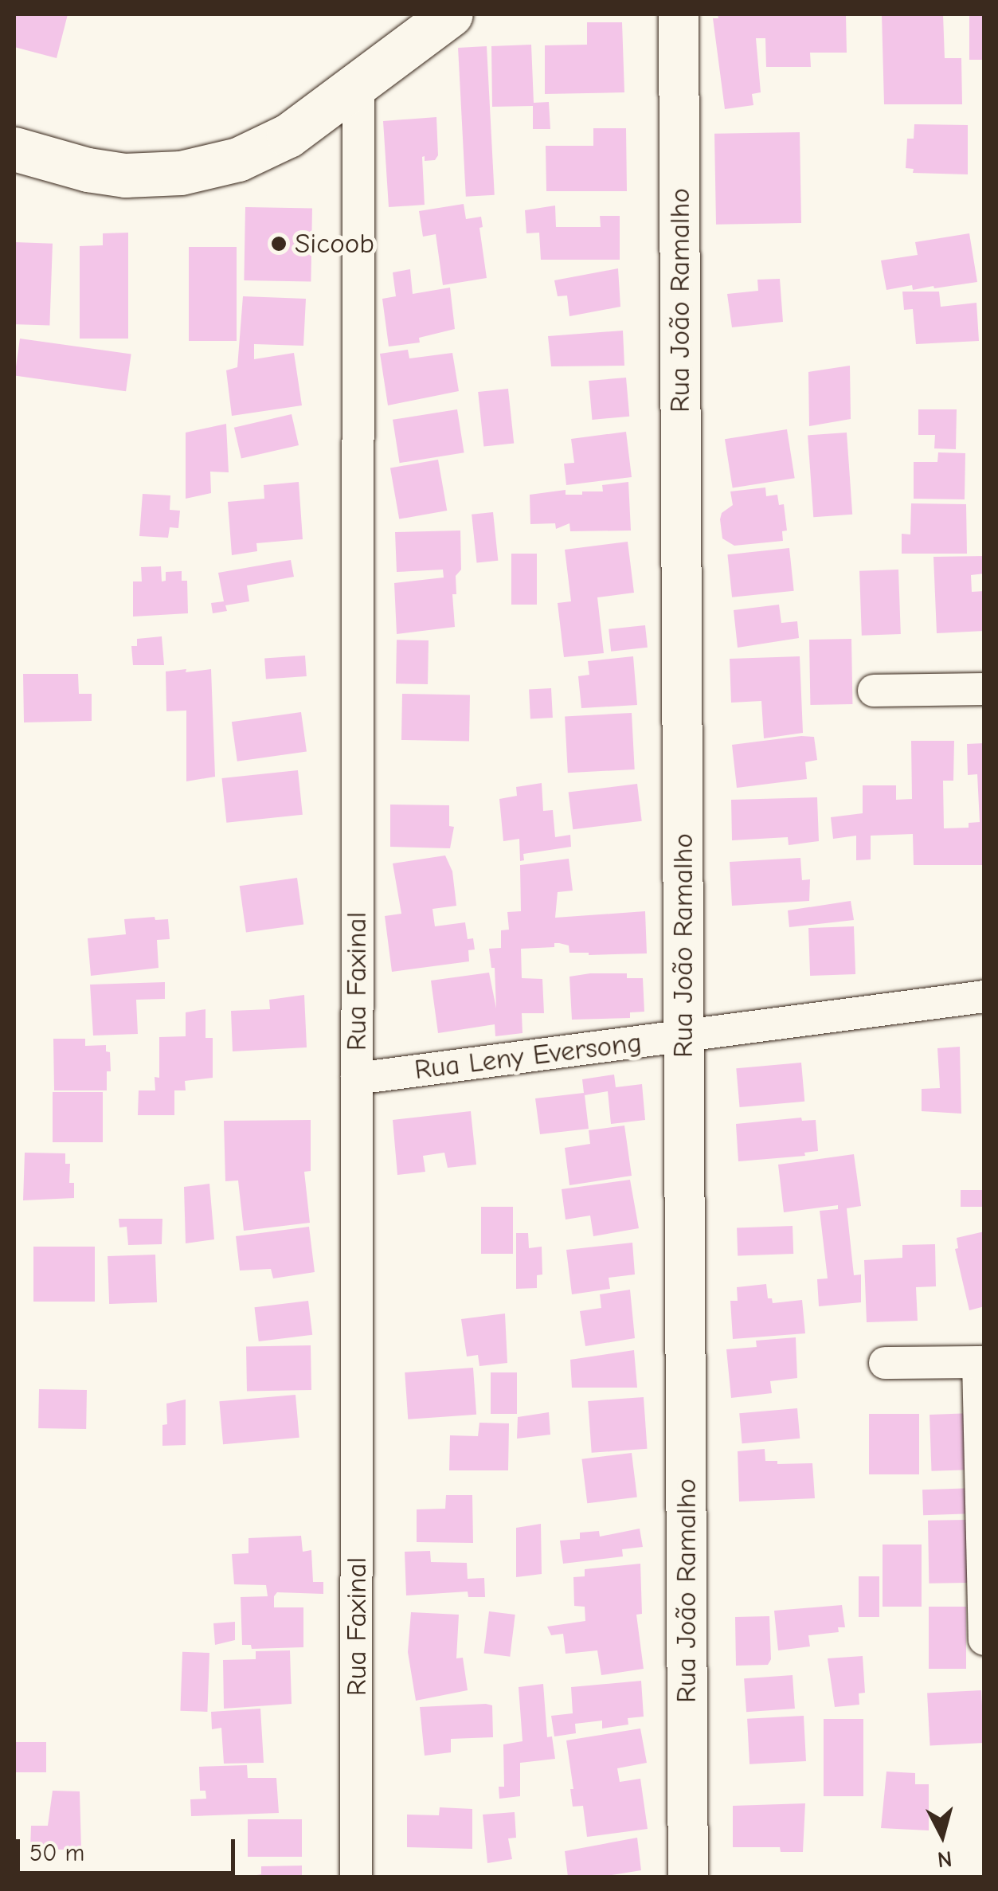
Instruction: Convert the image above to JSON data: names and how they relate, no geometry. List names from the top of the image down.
{
  "streets": {
    "street": ["Rua João Ramalho", "Rua Faxinal", "Rua Leny Eversong"]
  },
  "crossings": [
    ["Rua João Ramalho", "Rua Leny Eversong"],
    ["Rua Faxinal", "Rua Leny Eversong"]
  ],
  "places": ["Sicoob"],
  "scale_bar": "50 m",
  "north": "bottom"
}
